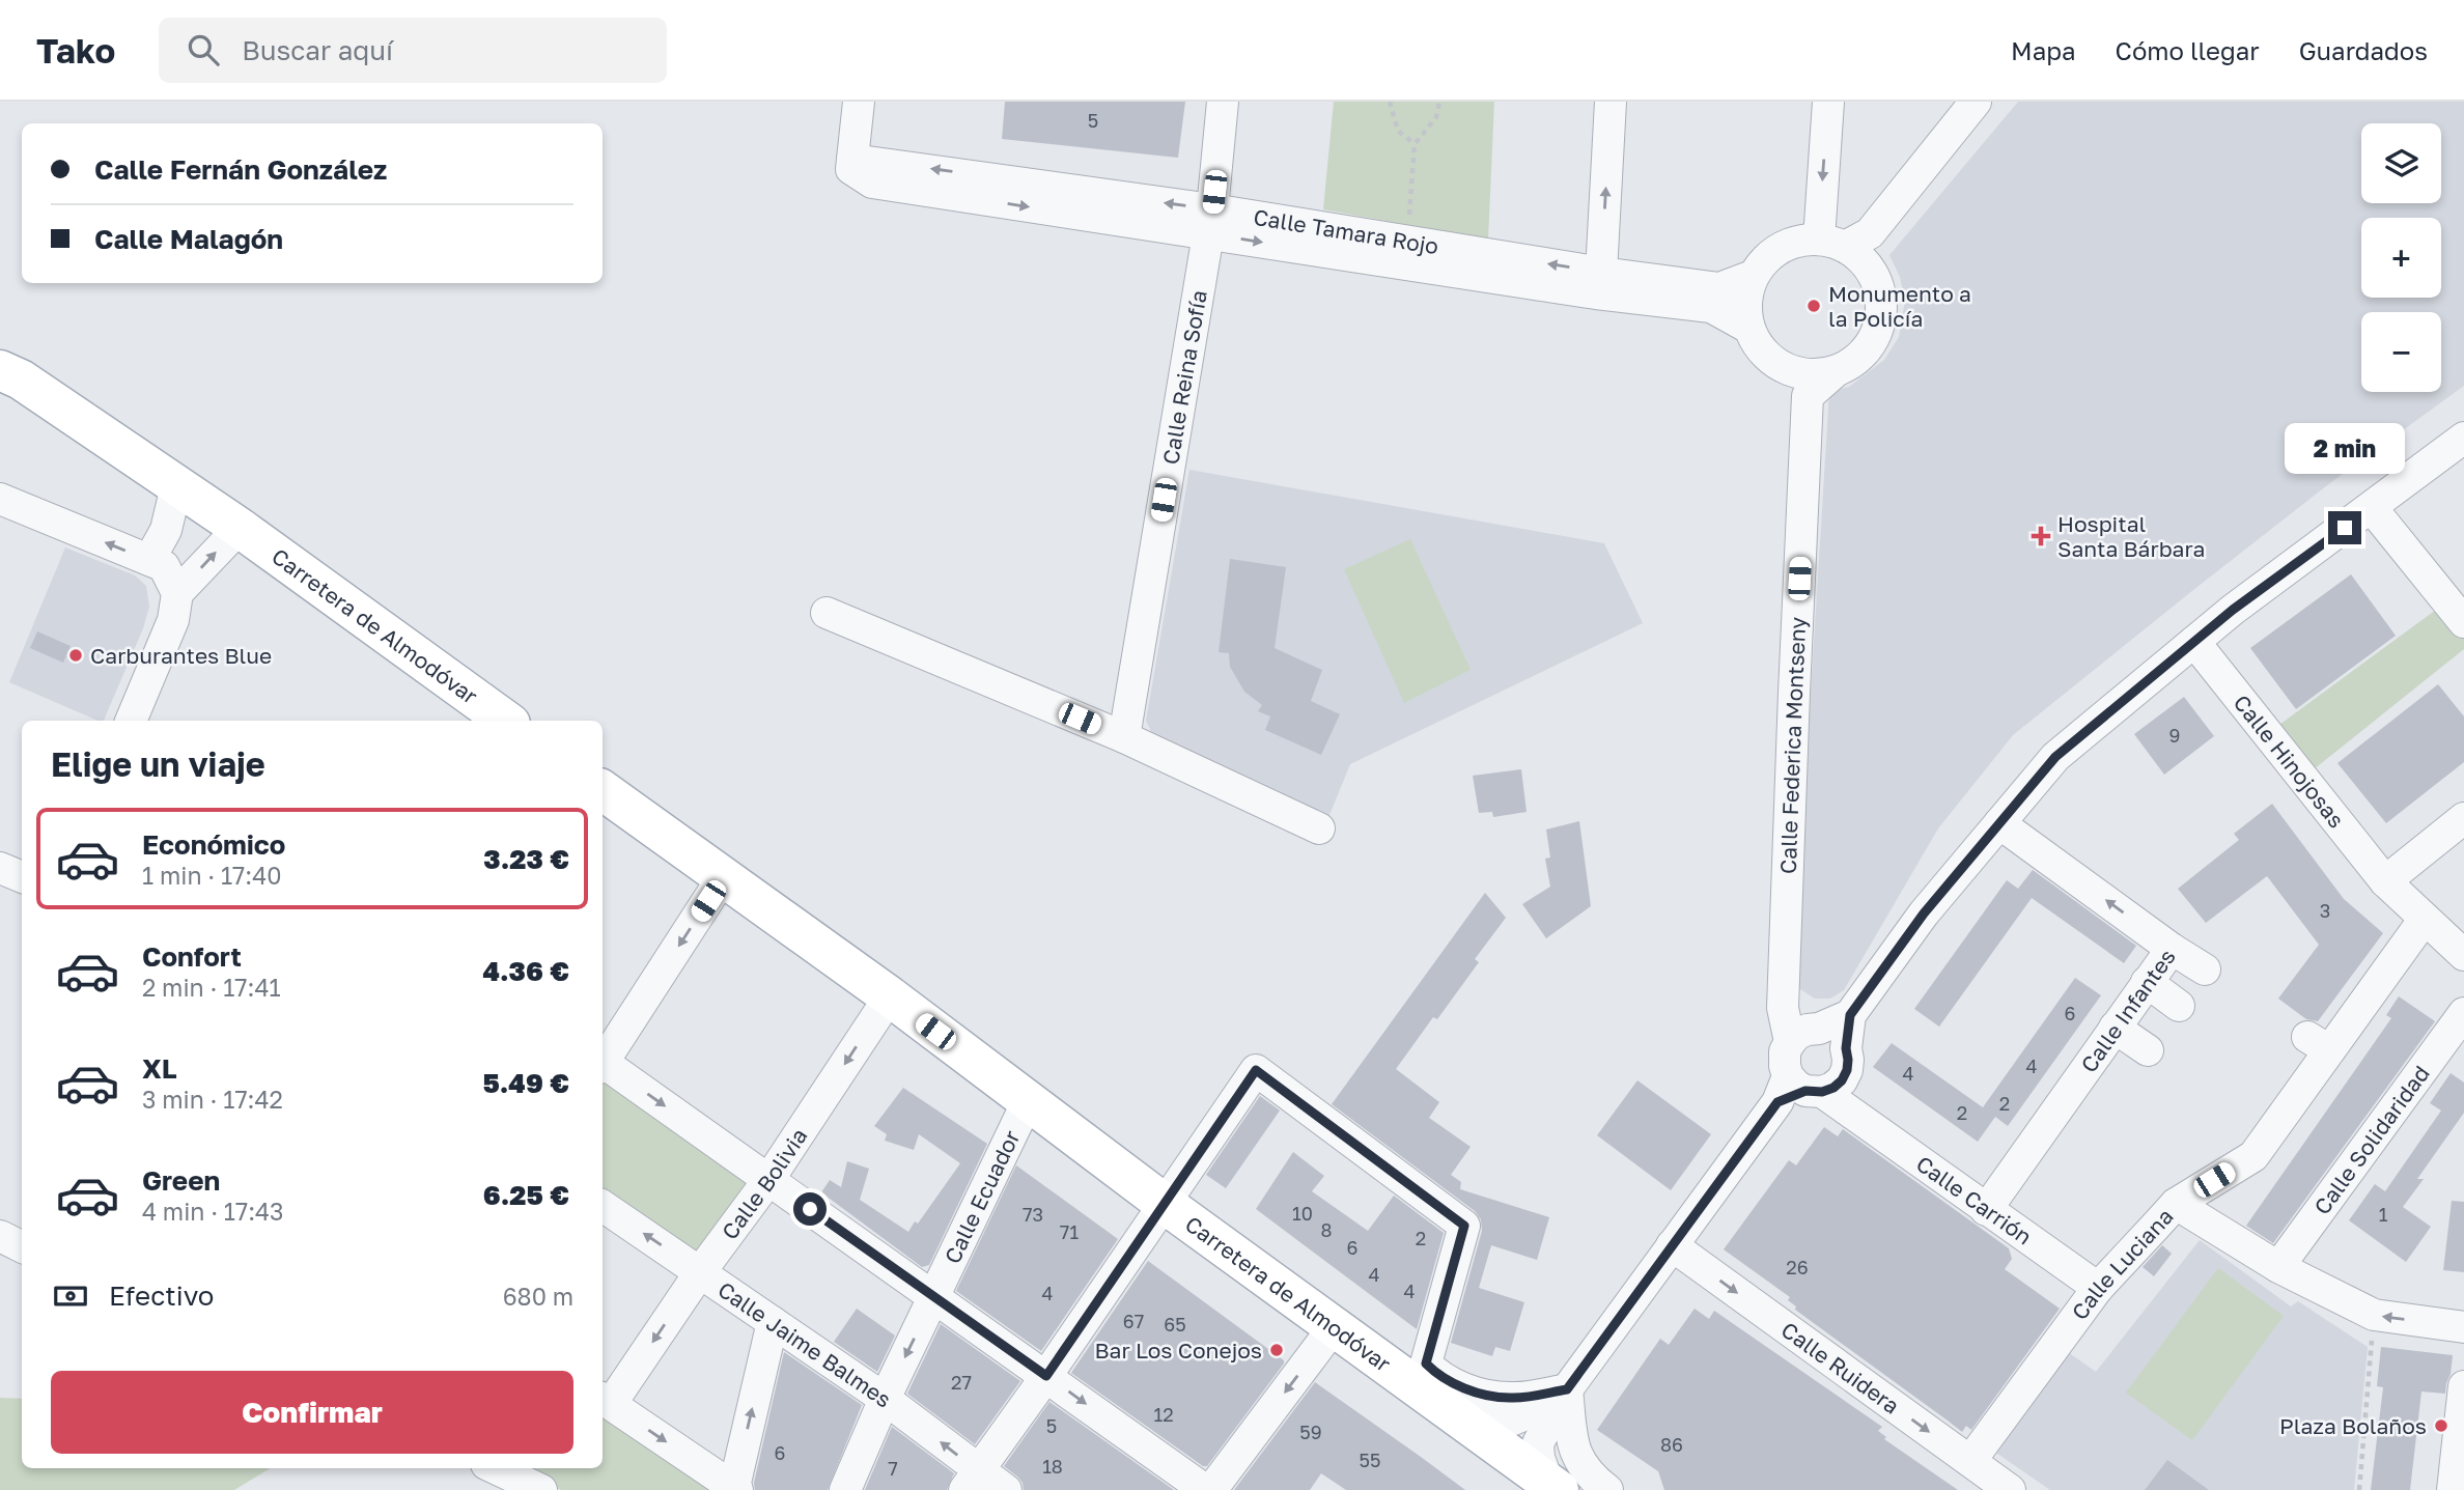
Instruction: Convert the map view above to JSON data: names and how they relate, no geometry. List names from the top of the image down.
{
  "streets": {
    "main road": ["Carretera de Almodóvar"],
    "street": [
      "Calle Tamara Rojo",
      "Calle Reina Sofía",
      "Calle Federica Montseny",
      "Calle Hinojosas",
      "Calle Infantes",
      "Calle Solidaridad",
      "Calle Bolivia",
      "Calle Ecuador",
      "Calle Carrión",
      "Calle Luciana",
      "Calle Jaime Balmes",
      "Calle Ruidera"
    ]
  },
  "crossings": [
    ["Calle Tamara Rojo", "Calle Reina Sofía"],
    ["Carretera de Almodóvar", "Calle Bolivia"],
    ["Carretera de Almodóvar", "Calle Ecuador"],
    ["Calle Federica Montseny", "Calle Carrión"],
    ["Calle Hinojosas", "Calle Luciana"],
    ["Calle Infantes", "Calle Carrión"],
    ["Calle Bolivia", "Calle Jaime Balmes"],
    ["Calle Ecuador", "Calle Jaime Balmes"],
    ["Calle Carrión", "Calle Luciana"],
    ["Calle Luciana", "Calle Ruidera"]
  ],
  "one_way": ["Calle Infantes", "Calle Ruidera"],
  "places": {
    "other": [
      "Monumento a la Policía",
      "Carburantes Blue",
      "Bar Los Conejos",
      "Plaza Bolaños"
    ],
    "health": ["Hospital Santa Bárbara"]
  },
  "house_numbers": [
    "5",
    "9",
    "3",
    "6",
    "4",
    "4",
    "2",
    "2",
    "10",
    "73",
    "1",
    "8",
    "71",
    "2",
    "6",
    "26",
    "4",
    "4",
    "4",
    "67",
    "65",
    "27",
    "12",
    "5",
    "59",
    "86",
    "6",
    "55",
    "18",
    "7"
  ],
  "page": {
    "header": "Tako",
    "search": "Buscar aquí",
    "nav": ["Mapa", "Cómo llegar", "Guardados"],
    "map_buttons": ["+", "−"],
    "banner": ["Calle Fernán González", "Calle Malagón"],
    "bubble": "2 min",
    "heading": "Elige un viaje",
    "list": [
      {
        "name": "Económico",
        "note": "1 min · 17:40",
        "value": "3.23 €"
      },
      {
        "name": "Confort",
        "note": "2 min · 17:41",
        "value": "4.36 €"
      },
      {
        "name": "XL",
        "note": "3 min · 17:42",
        "value": "5.49 €"
      },
      {
        "name": "Green",
        "note": "4 min · 17:43",
        "value": "6.25 €"
      }
    ],
    "pay": ["Efectivo", "680 m"],
    "buttons": "Confirmar"
  }
}
